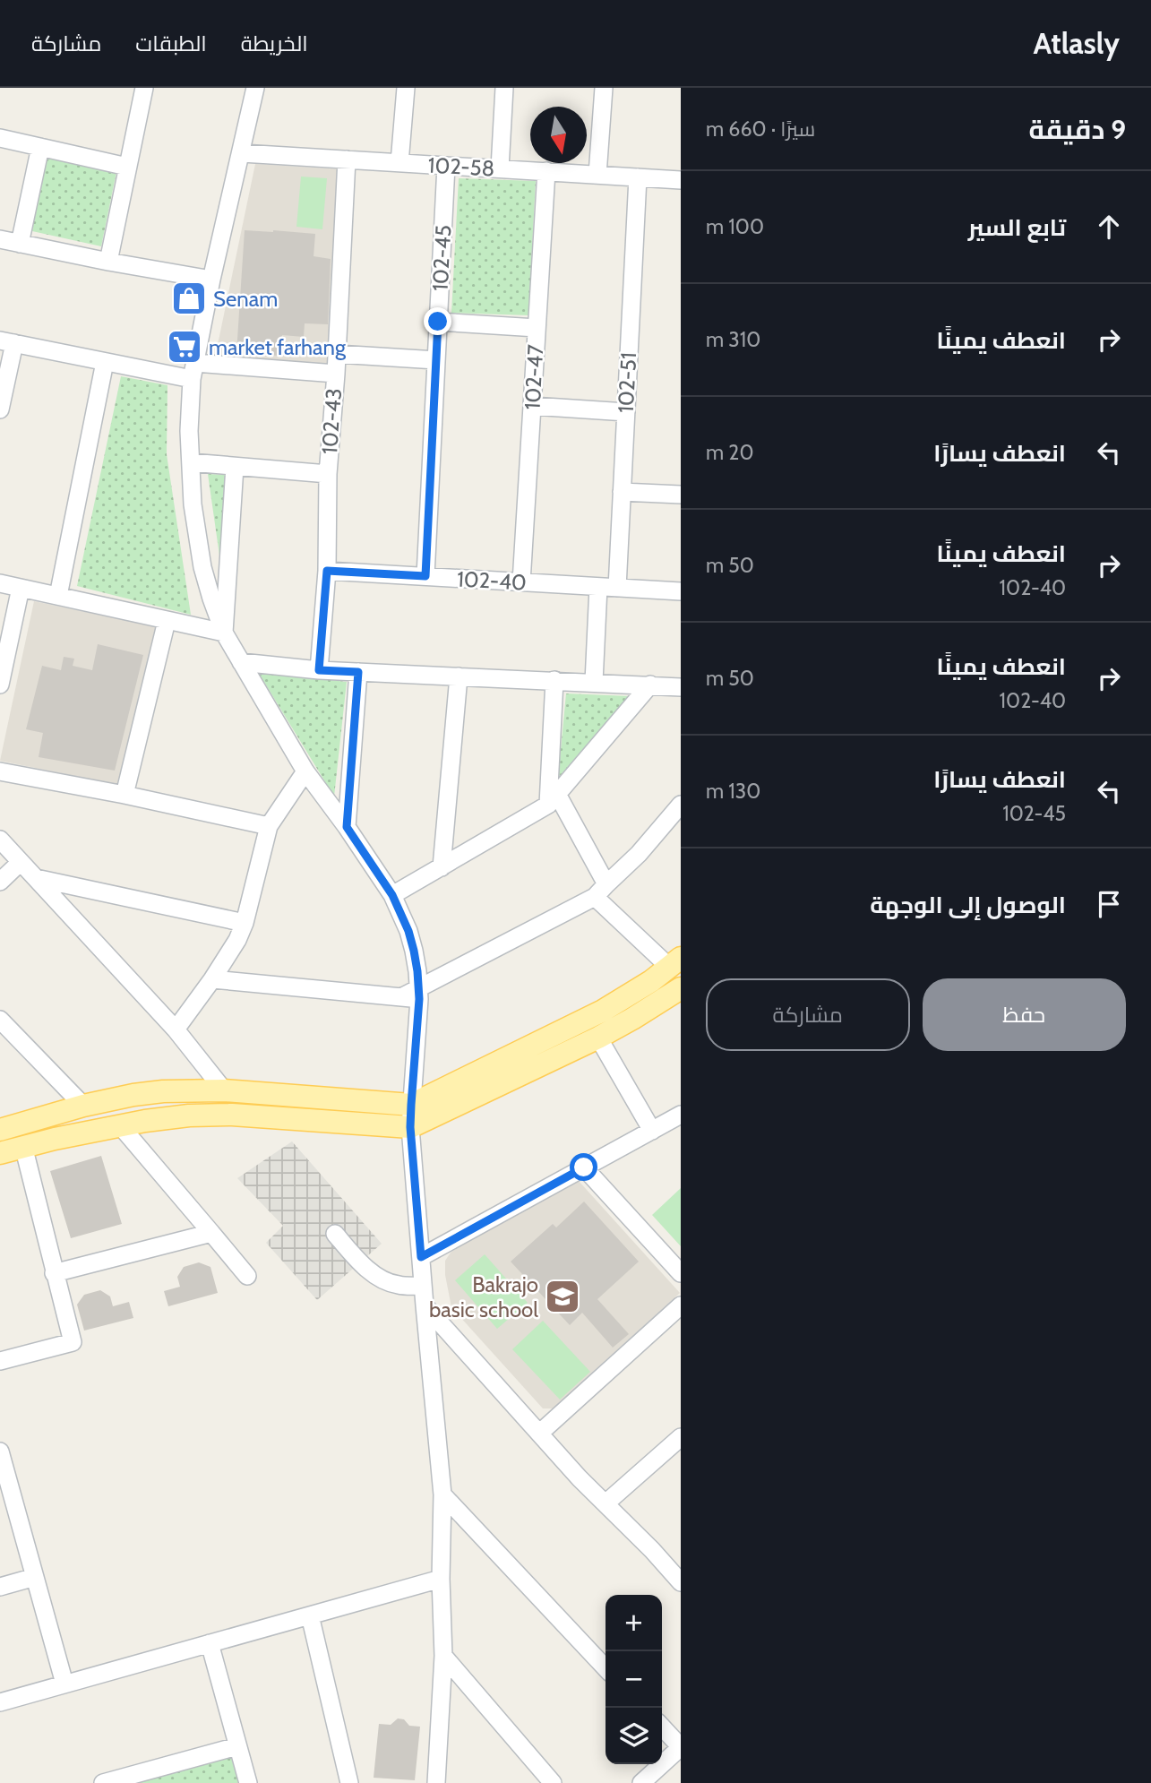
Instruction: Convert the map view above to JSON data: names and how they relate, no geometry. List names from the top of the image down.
{
  "streets": {
    "street": [
      "102-58",
      "102-45",
      "102-47",
      "102-51",
      "102-43",
      "102-40"
    ]
  },
  "crossings": [
    ["102-58", "102-45"],
    ["102-58", "102-47"],
    ["102-58", "102-51"],
    ["102-58", "102-43"],
    ["102-45", "102-40"],
    ["102-47", "102-40"],
    ["102-51", "102-40"],
    ["102-43", "102-40"]
  ],
  "places": {
    "shop": ["Senam"],
    "supermarket": ["market farhang"],
    "school or university": ["Bakrajo basic school"]
  },
  "north": "bottom",
  "page": {
    "header": "Atlasly",
    "nav": ["الخريطة", "الطبقات", "مشاركة"],
    "heading": ["9 دقيقة", "سيرًا · 660 m"],
    "list": [
      ["تابع السير", "100 m"],
      ["انعطف يمينًا", "310 m"],
      ["انعطف يسارًا", "20 m"],
      ["انعطف يمينًا", "102-40", "50 m"],
      ["انعطف يمينًا", "102-40", "50 m"],
      ["انعطف يسارًا", "102-45", "130 m"],
      "الوصول إلى الوجهة"
    ],
    "buttons": ["حفظ", "مشاركة"],
    "map_buttons": ["+", "−"]
  }
}
